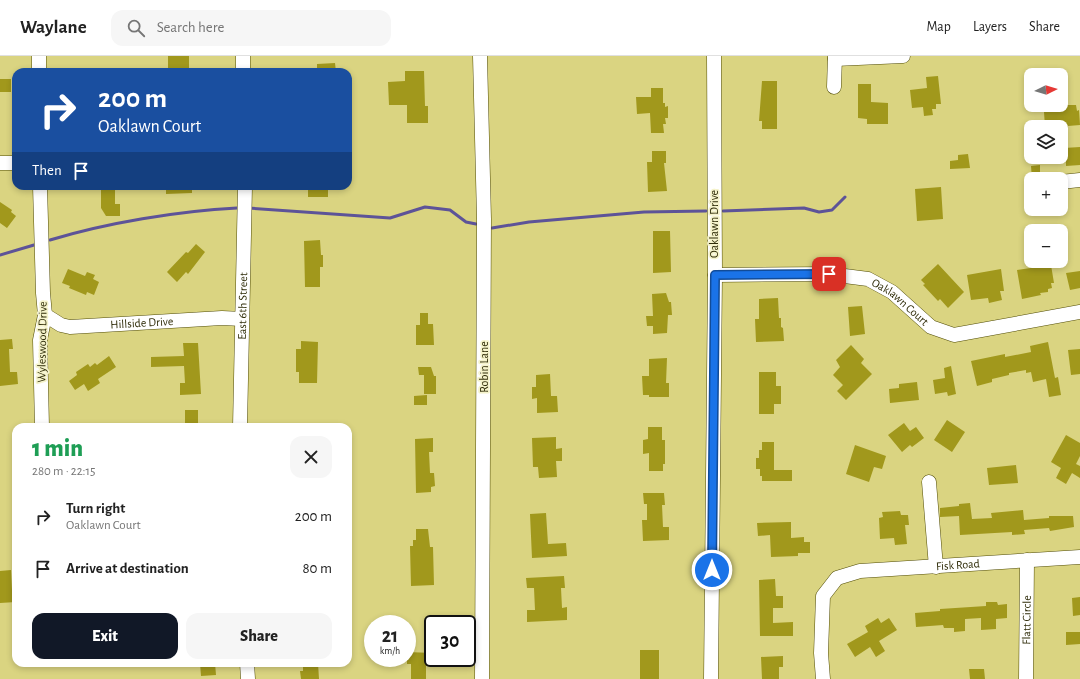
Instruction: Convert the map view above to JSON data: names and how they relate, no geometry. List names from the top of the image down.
{
  "streets": {
    "street": [
      "Oaklawn Drive",
      "Oaklawn Court",
      "East 6th Street",
      "Hillside Drive",
      "Wyleswood Drive",
      "Robin Lane",
      "Fisk Road",
      "Flatt Circle"
    ]
  },
  "crossings": [
    ["Oaklawn Drive", "Oaklawn Court"],
    ["East 6th Street", "Hillside Drive"],
    ["Hillside Drive", "Wyleswood Drive"],
    ["Fisk Road", "Flatt Circle"]
  ],
  "north": "right",
  "page": {
    "header": "Waylane",
    "search": "Search here",
    "nav": ["Map", "Layers", "Share"],
    "map_buttons": ["+", "−"],
    "turn": ["200 m", "Oaklawn Court"],
    "then": "Then",
    "heading": ["1 min", "280 m · 22:15"],
    "list": [
      {
        "name": "Turn right",
        "note": "Oaklawn Court",
        "value": "200 m"
      },
      {
        "name": "Arrive at destination",
        "value": "80 m"
      }
    ],
    "buttons": ["Exit", "Share"],
    "speed": "21 km/h",
    "limit": "30"
  }
}
